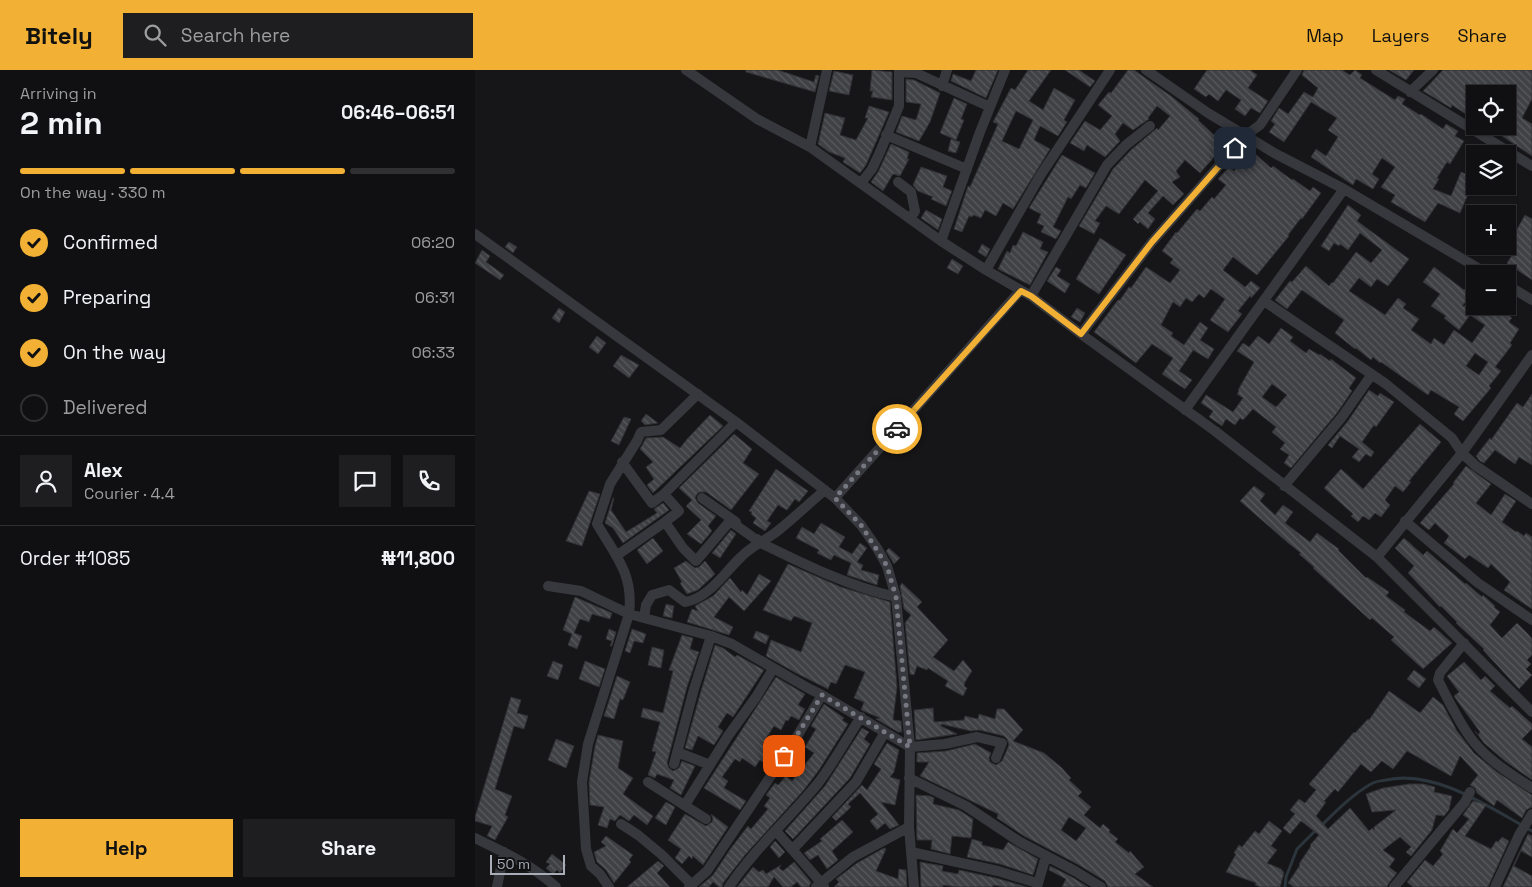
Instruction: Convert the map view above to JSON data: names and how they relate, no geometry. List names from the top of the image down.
{
  "scale_bar": "50 m",
  "page": {
    "header": "Bitely",
    "search": "Search here",
    "nav": ["Map", "Layers", "Share"],
    "heading": ["2 min", "Arriving in", "06:46–06:51"],
    "panel": [
      "Alex",
      "Courier · 4.4",
      "Order #1085",
      "₦11,800"
    ],
    "map_buttons": ["+", "−"],
    "bar": "On the way · 330 m",
    "list": [
      ["Confirmed", "06:20"],
      ["Preparing", "06:31"],
      ["On the way", "06:33"],
      "Delivered"
    ],
    "buttons": ["Help", "Share"],
    "scale": "50 m"
  }
}
